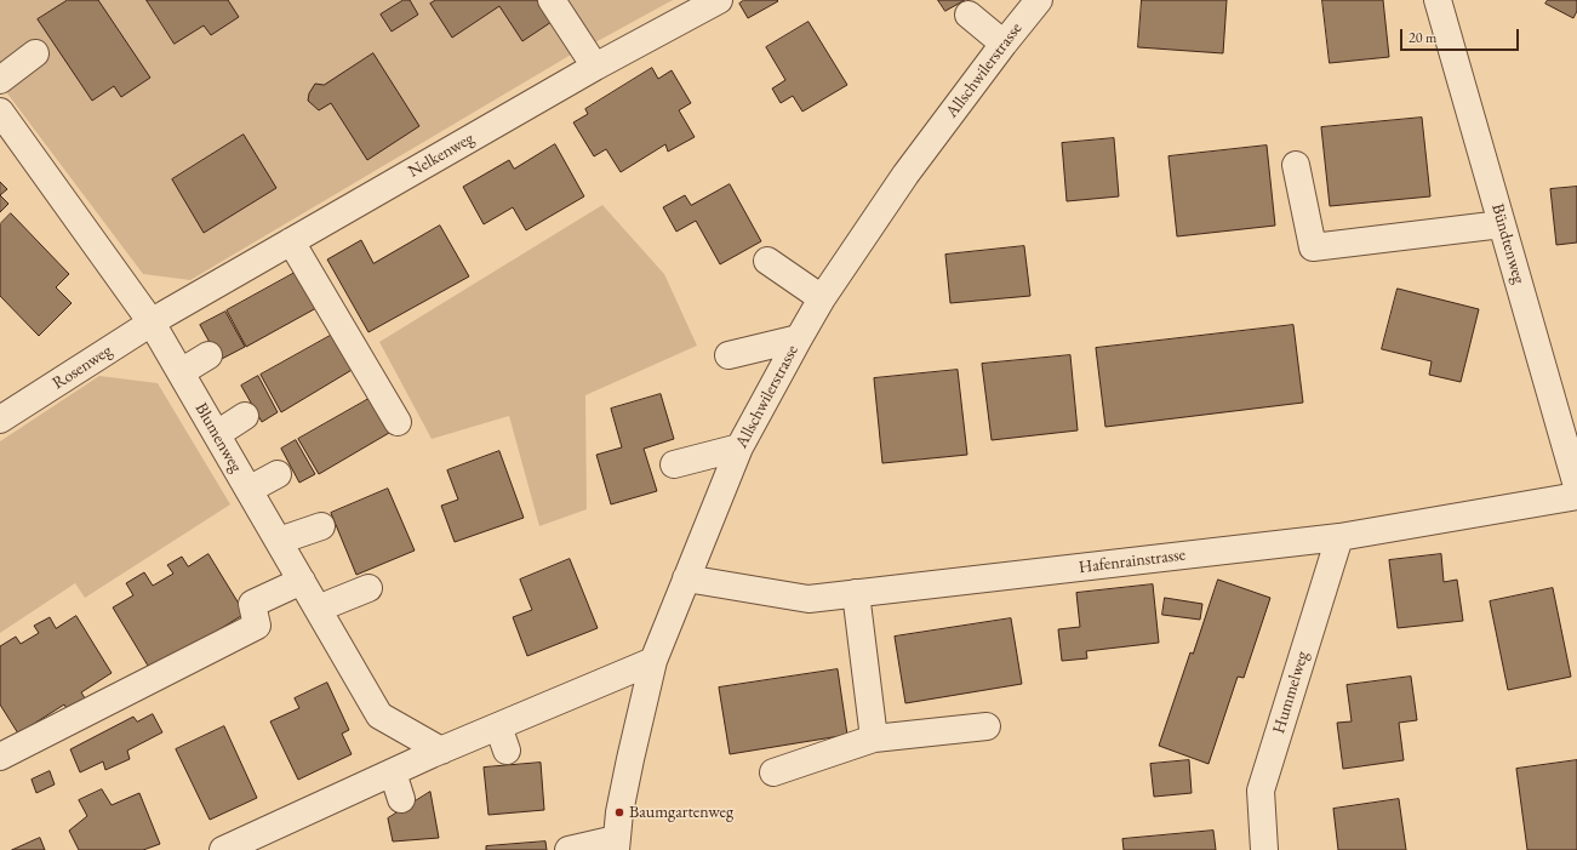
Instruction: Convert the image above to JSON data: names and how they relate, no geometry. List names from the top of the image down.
{
  "streets": {
    "street": [
      "Allschwilerstrasse",
      "Nelkenweg",
      "Bündtenweg",
      "Rosenweg",
      "Blumenweg",
      "Hafenrainstrasse",
      "Hummelweg"
    ]
  },
  "crossings": [
    ["Allschwilerstrasse", "Hafenrainstrasse"],
    ["Nelkenweg", "Rosenweg"],
    ["Nelkenweg", "Blumenweg"],
    ["Rosenweg", "Blumenweg"],
    ["Hafenrainstrasse", "Hummelweg"]
  ],
  "places": ["Baumgartenweg"],
  "scale_bar": "20 m"
}
